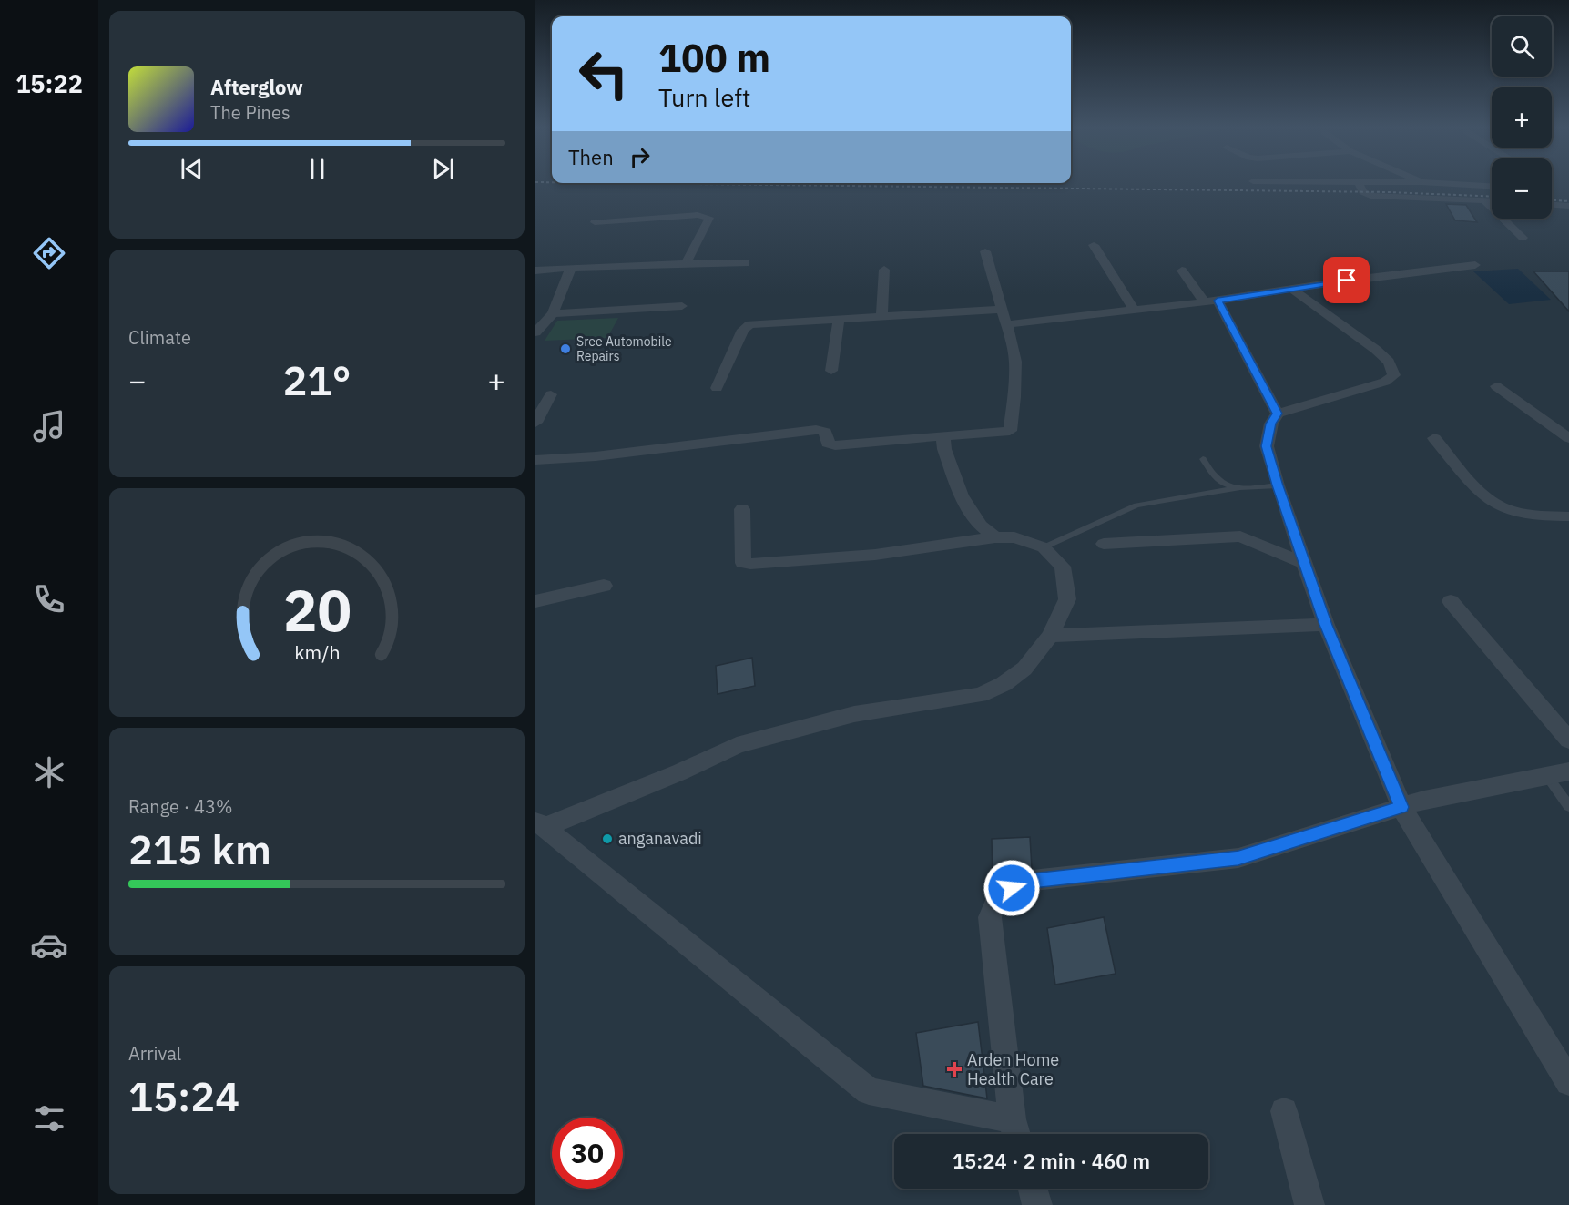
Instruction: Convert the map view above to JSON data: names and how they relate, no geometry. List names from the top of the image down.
{
  "places": {
    "other": ["Sree Automobile Repairs", "anganavadi"],
    "health": ["Arden Home Health Care"]
  },
  "page": {
    "tabs": "15:22",
    "map_buttons": ["+", "−"],
    "turn": ["100 m", "Turn left"],
    "song": ["Afterglow", "The Pines"],
    "then": "Then",
    "tile": [
      "Climate",
      ["Range · 43%", "215 km"],
      ["Arrival", "15:24"]
    ],
    "heat": ["−", "21°", "+"],
    "limit": "30",
    "trip": "15:24 · 2 min · 460 m",
    "gauge": ["20", "km/h"]
  }
}
